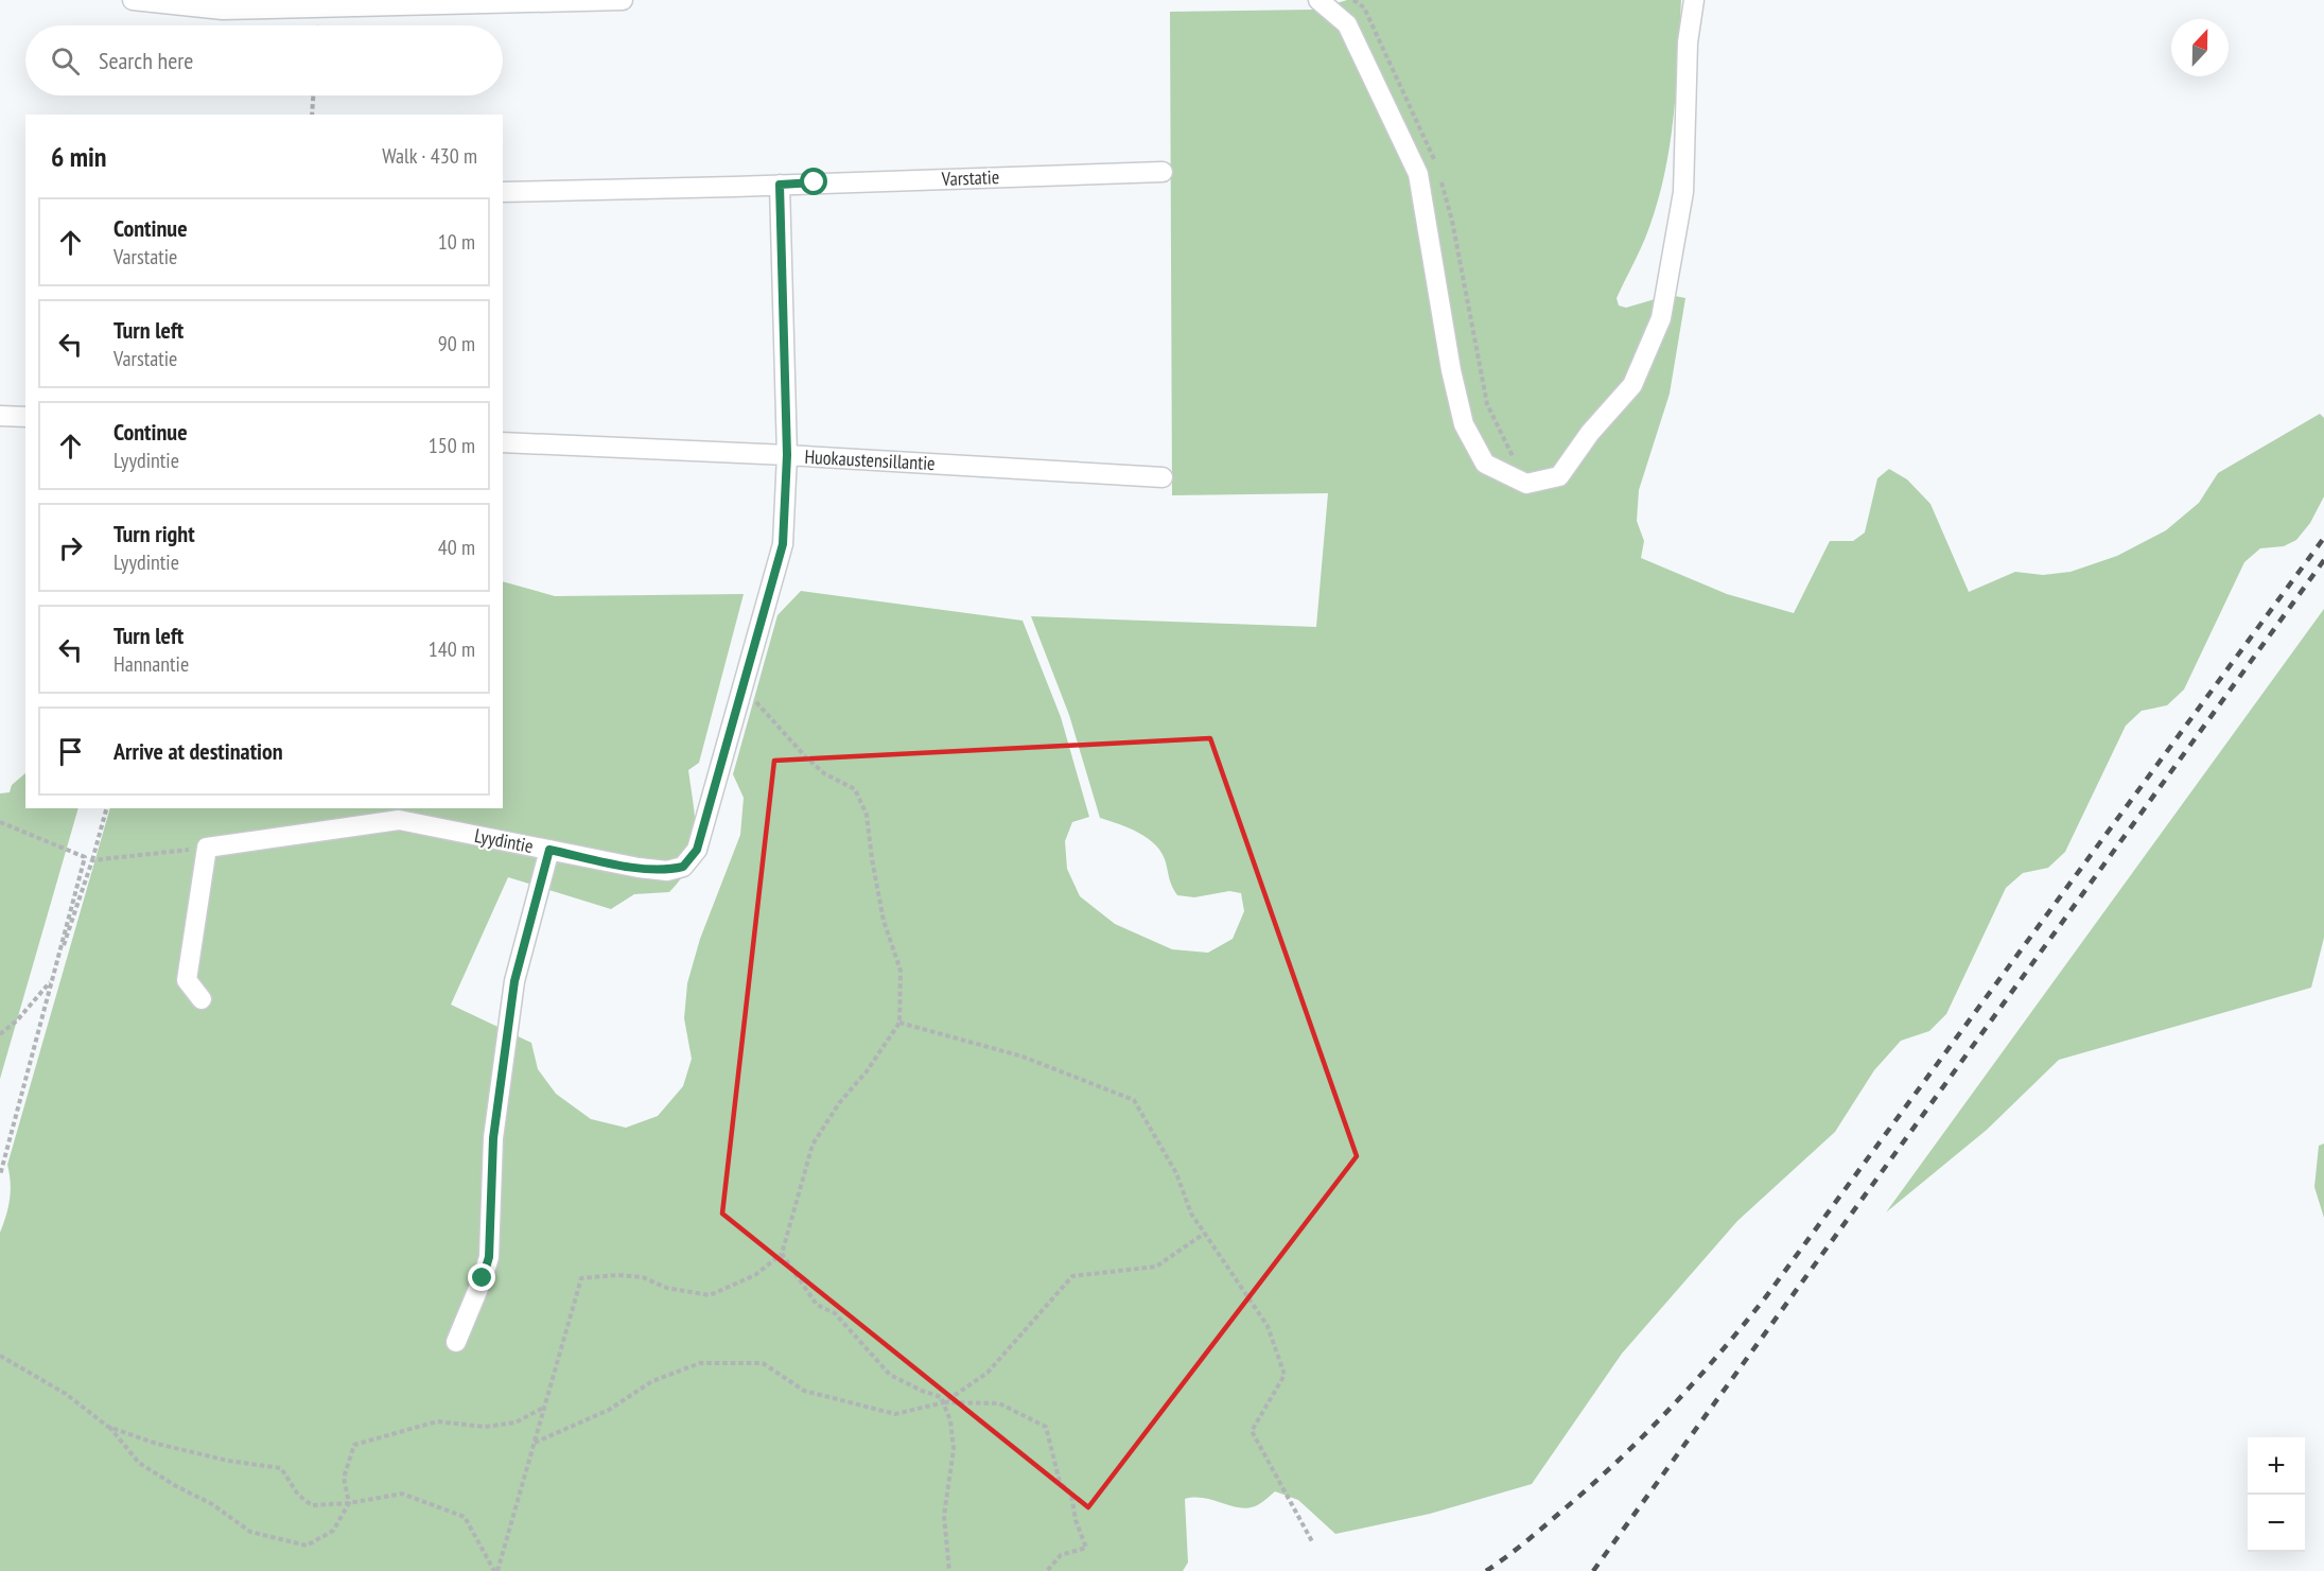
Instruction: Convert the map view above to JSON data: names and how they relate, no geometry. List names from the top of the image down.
{
  "streets": {
    "street": ["Varstatie", "Huokaustensillantie", "Lyydintie"]
  },
  "crossings": [
    ["Huokaustensillantie", "Lyydintie"]
  ],
  "north": "top",
  "page": {
    "search": "Search here",
    "heading": ["6 min", "Walk · 430 m"],
    "list": [
      ["Continue", "Varstatie", "10 m"],
      ["Turn left", "Varstatie", "90 m"],
      ["Continue", "Lyydintie", "150 m"],
      ["Turn right", "Lyydintie", "40 m"],
      ["Turn left", "Hannantie", "140 m"],
      "Arrive at destination"
    ],
    "map_buttons": ["+", "−"]
  }
}
